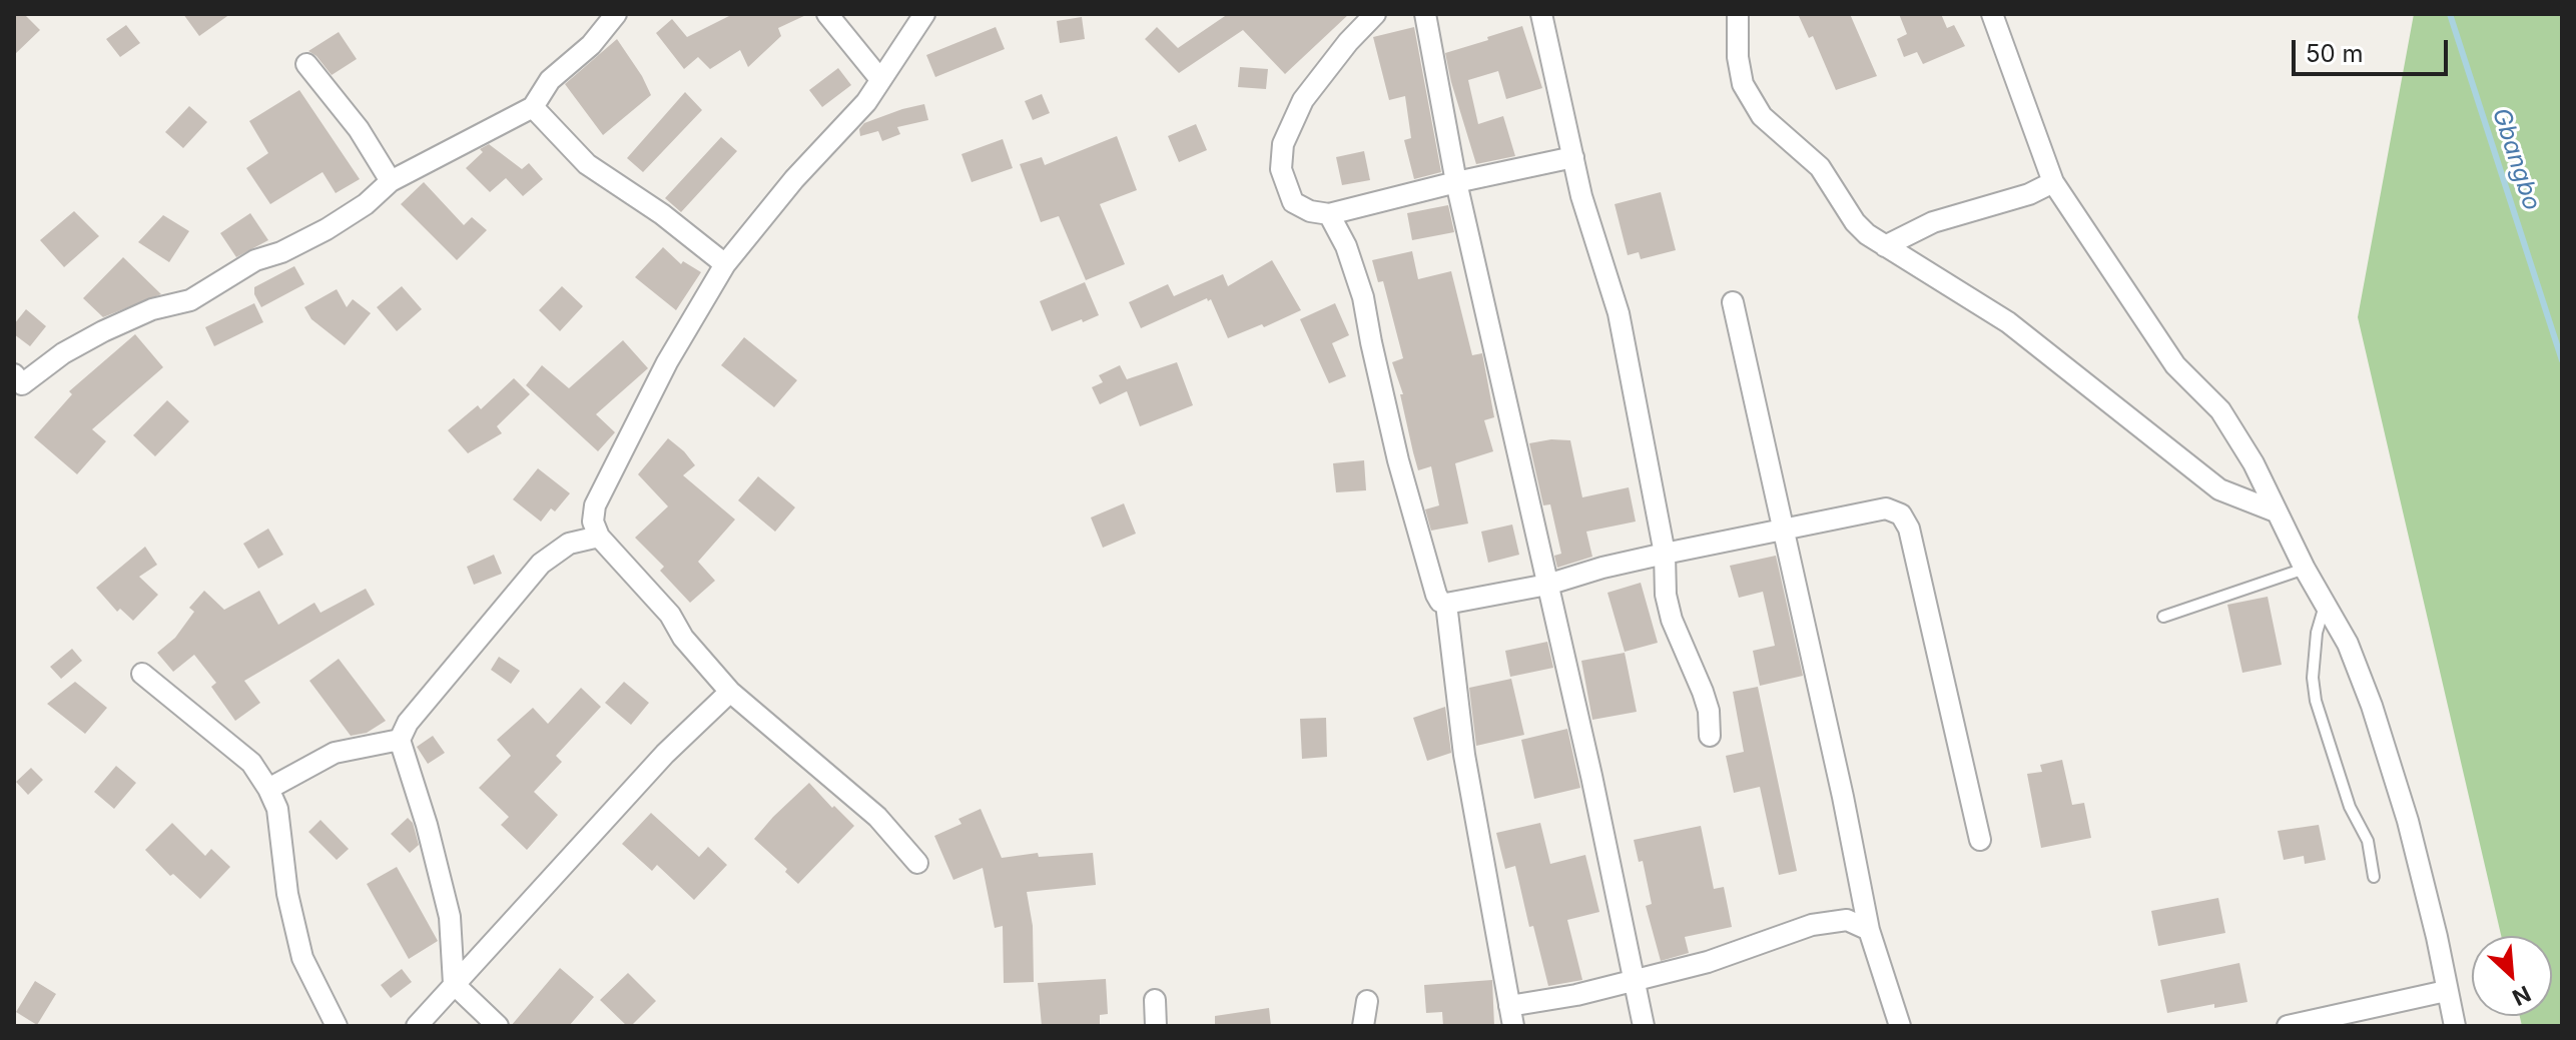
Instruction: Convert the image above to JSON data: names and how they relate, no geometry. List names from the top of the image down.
{
  "water": ["Gbangbo"],
  "scale_bar": "50 m",
  "north": "bottom right"
}
